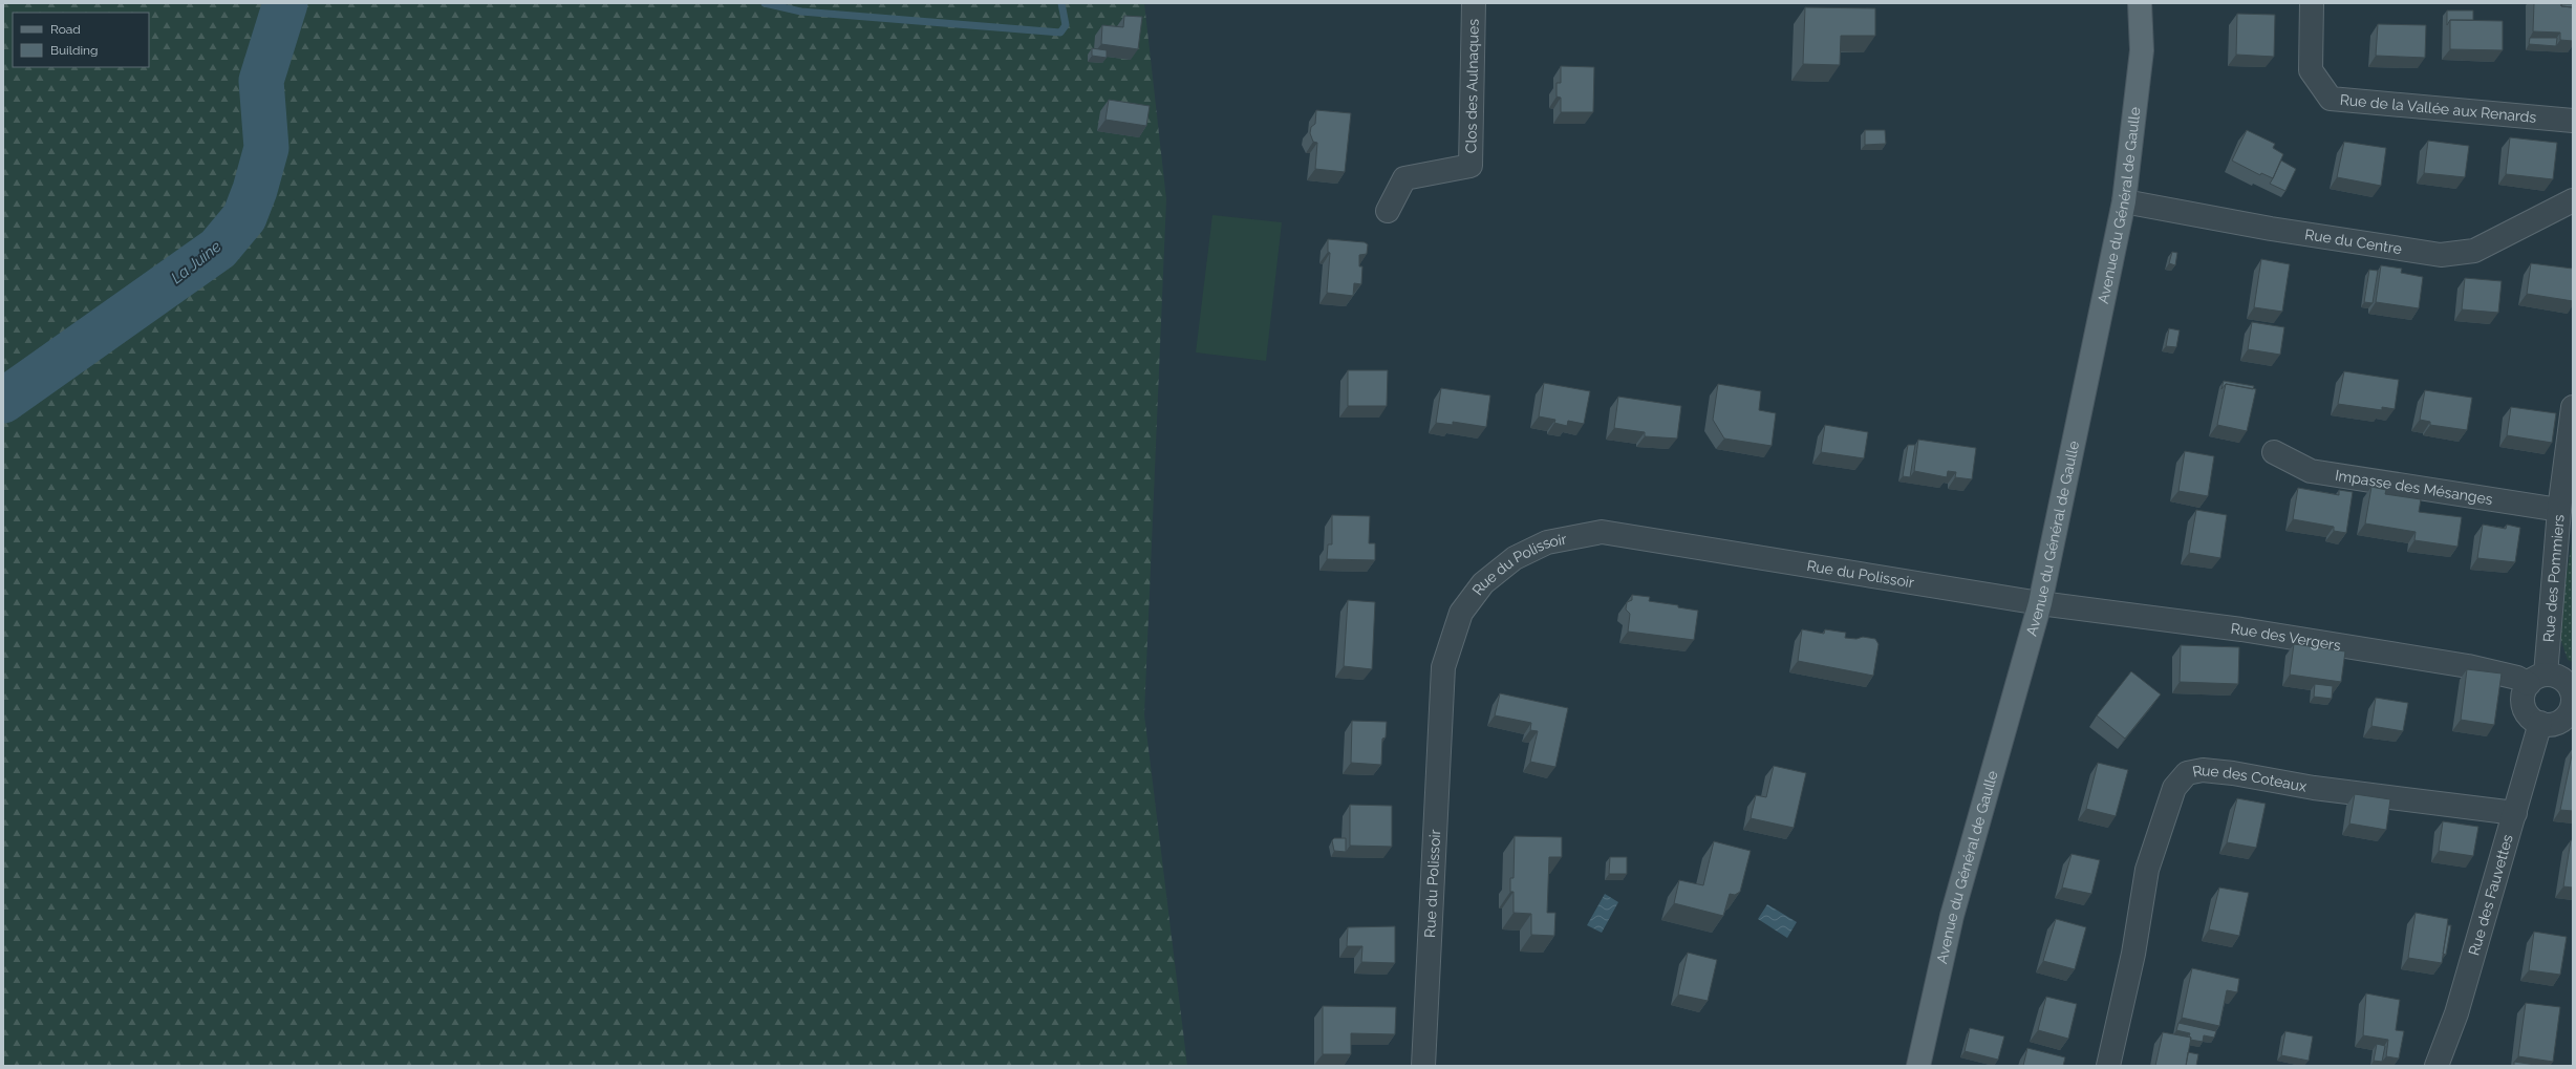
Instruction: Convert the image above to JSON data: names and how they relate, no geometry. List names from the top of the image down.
{
  "streets": {
    "main road": ["Avenue du Général de Gaulle"],
    "street": [
      "Clos des Aulnaques",
      "Rue de la Vallée aux Renards",
      "Rue du Centre",
      "Impasse des Mésanges",
      "Rue du Polissoir",
      "Rue des Pommiers",
      "Rue des Vergers",
      "Rue des Coteaux",
      "Rue des Fauvettes"
    ]
  },
  "crossings": [
    ["Avenue du Général de Gaulle", "Rue du Centre"],
    ["Avenue du Général de Gaulle", "Rue du Polissoir"],
    ["Avenue du Général de Gaulle", "Rue des Vergers"],
    ["Impasse des Mésanges", "Rue des Pommiers"],
    ["Rue du Polissoir", "Rue des Vergers"],
    ["Rue des Pommiers", "Rue des Vergers"],
    ["Rue des Pommiers", "Rue des Fauvettes"],
    ["Rue des Vergers", "Rue des Fauvettes"],
    ["Rue des Coteaux", "Rue des Fauvettes"]
  ],
  "water": ["La Juine"],
  "legend": ["Road", "Building"]
}
